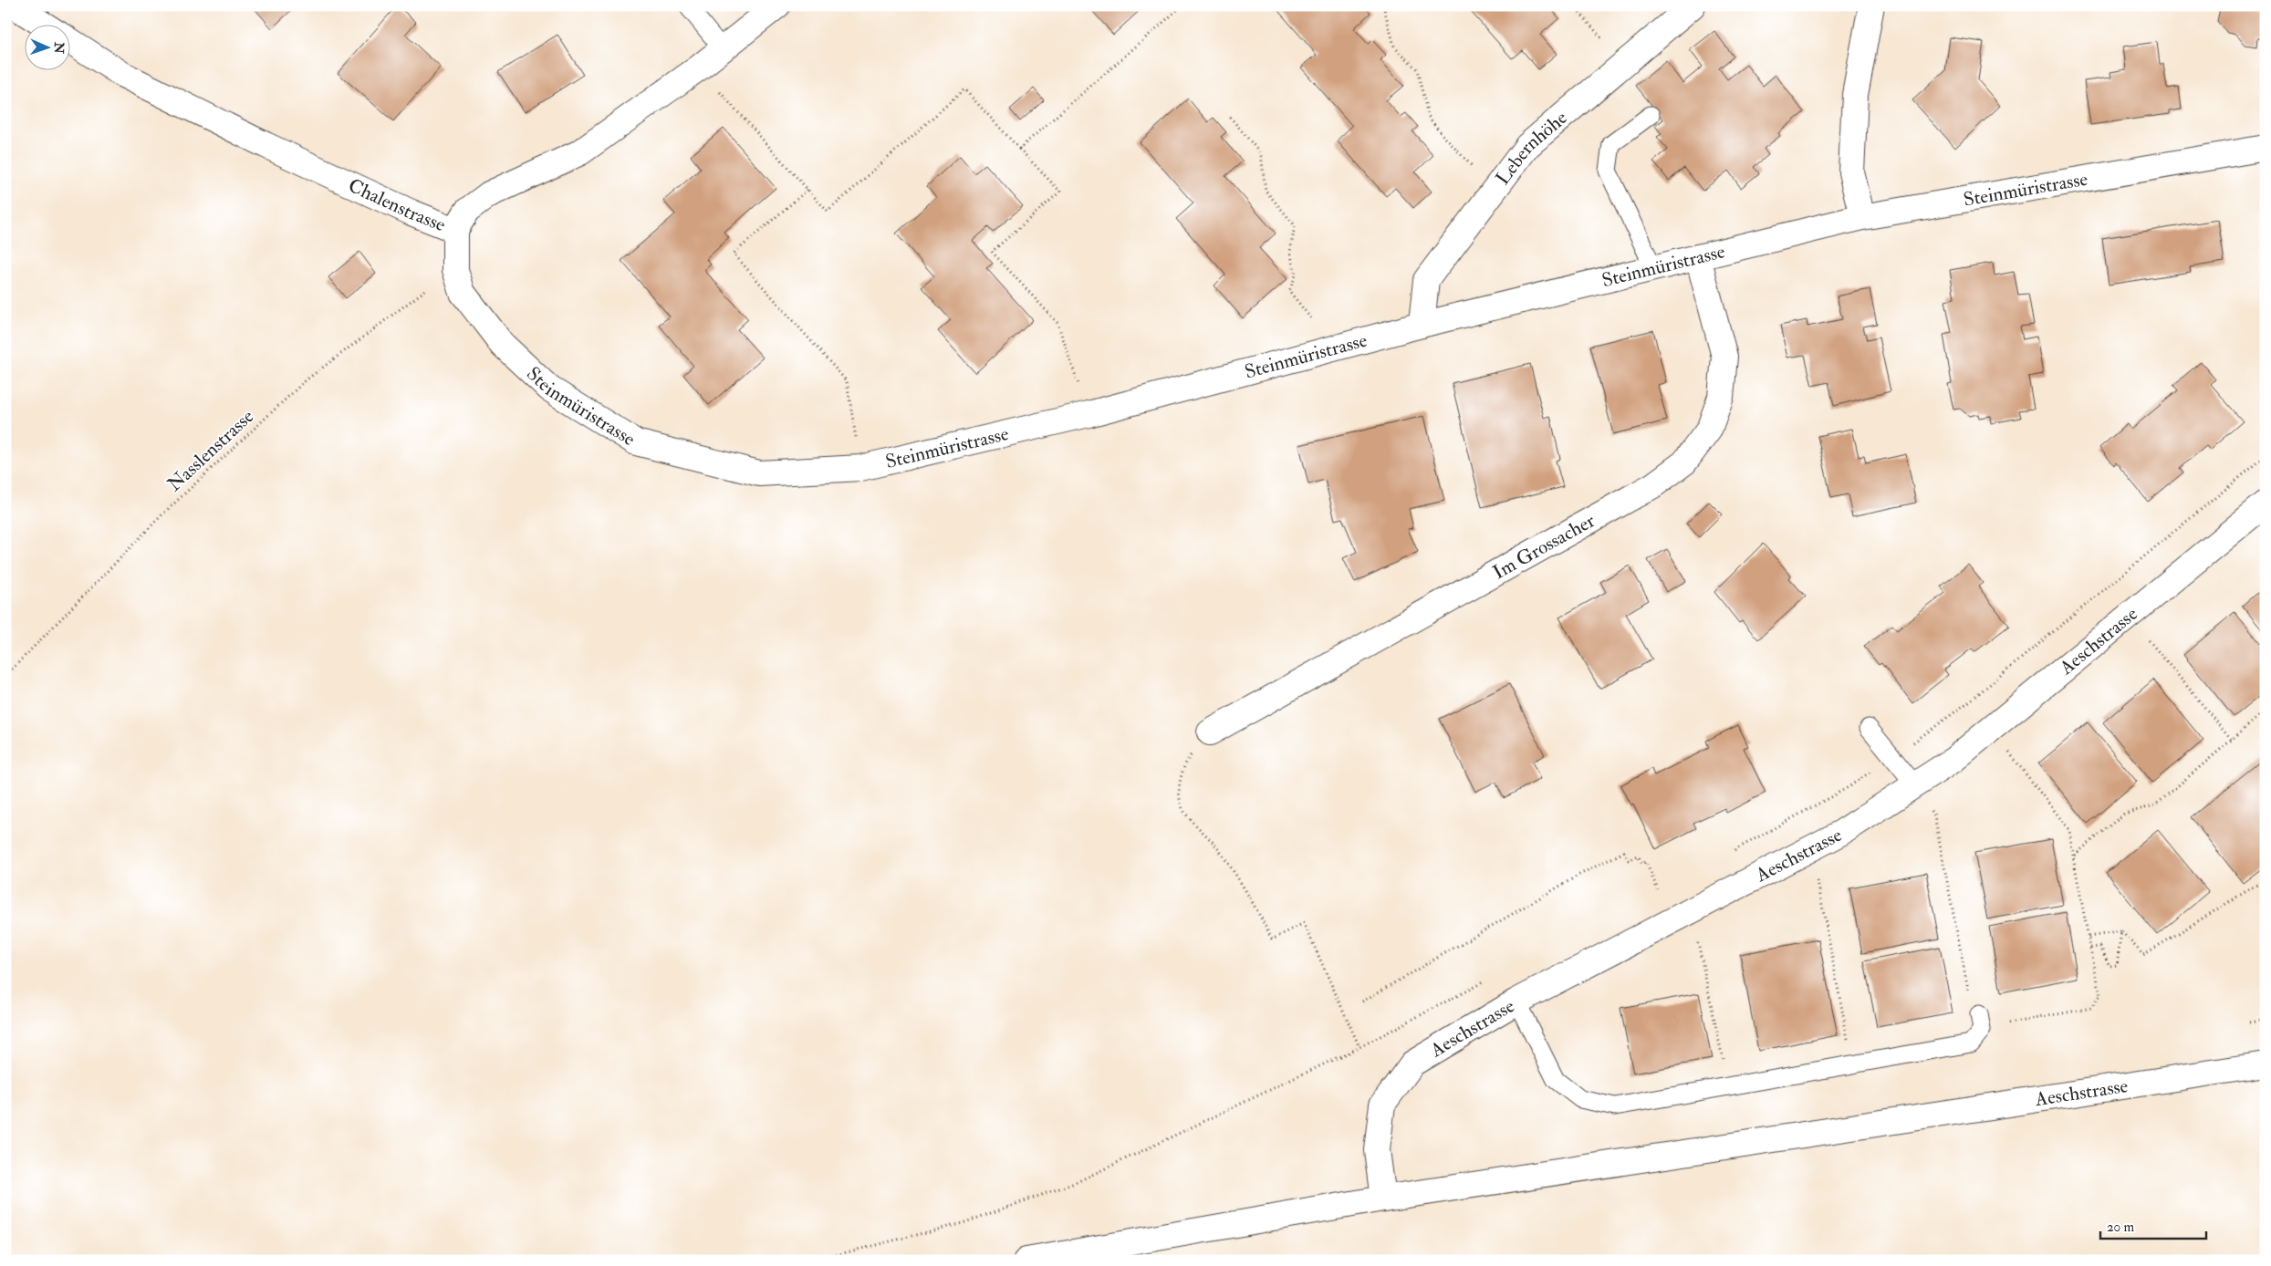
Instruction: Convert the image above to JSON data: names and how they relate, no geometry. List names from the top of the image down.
{
  "streets": {
    "street": [
      "Lebernhöhe",
      "Steinmüristrasse",
      "Chalenstrasse",
      "Im Grossacher",
      "Aeschstrasse"
    ],
    "path": ["Nasslenstrasse"]
  },
  "crossings": [
    ["Lebernhöhe", "Steinmüristrasse"],
    ["Steinmüristrasse", "Chalenstrasse"],
    ["Steinmüristrasse", "Nasslenstrasse"],
    ["Steinmüristrasse", "Im Grossacher"]
  ],
  "scale_bar": "20 m",
  "north": "right"
}
